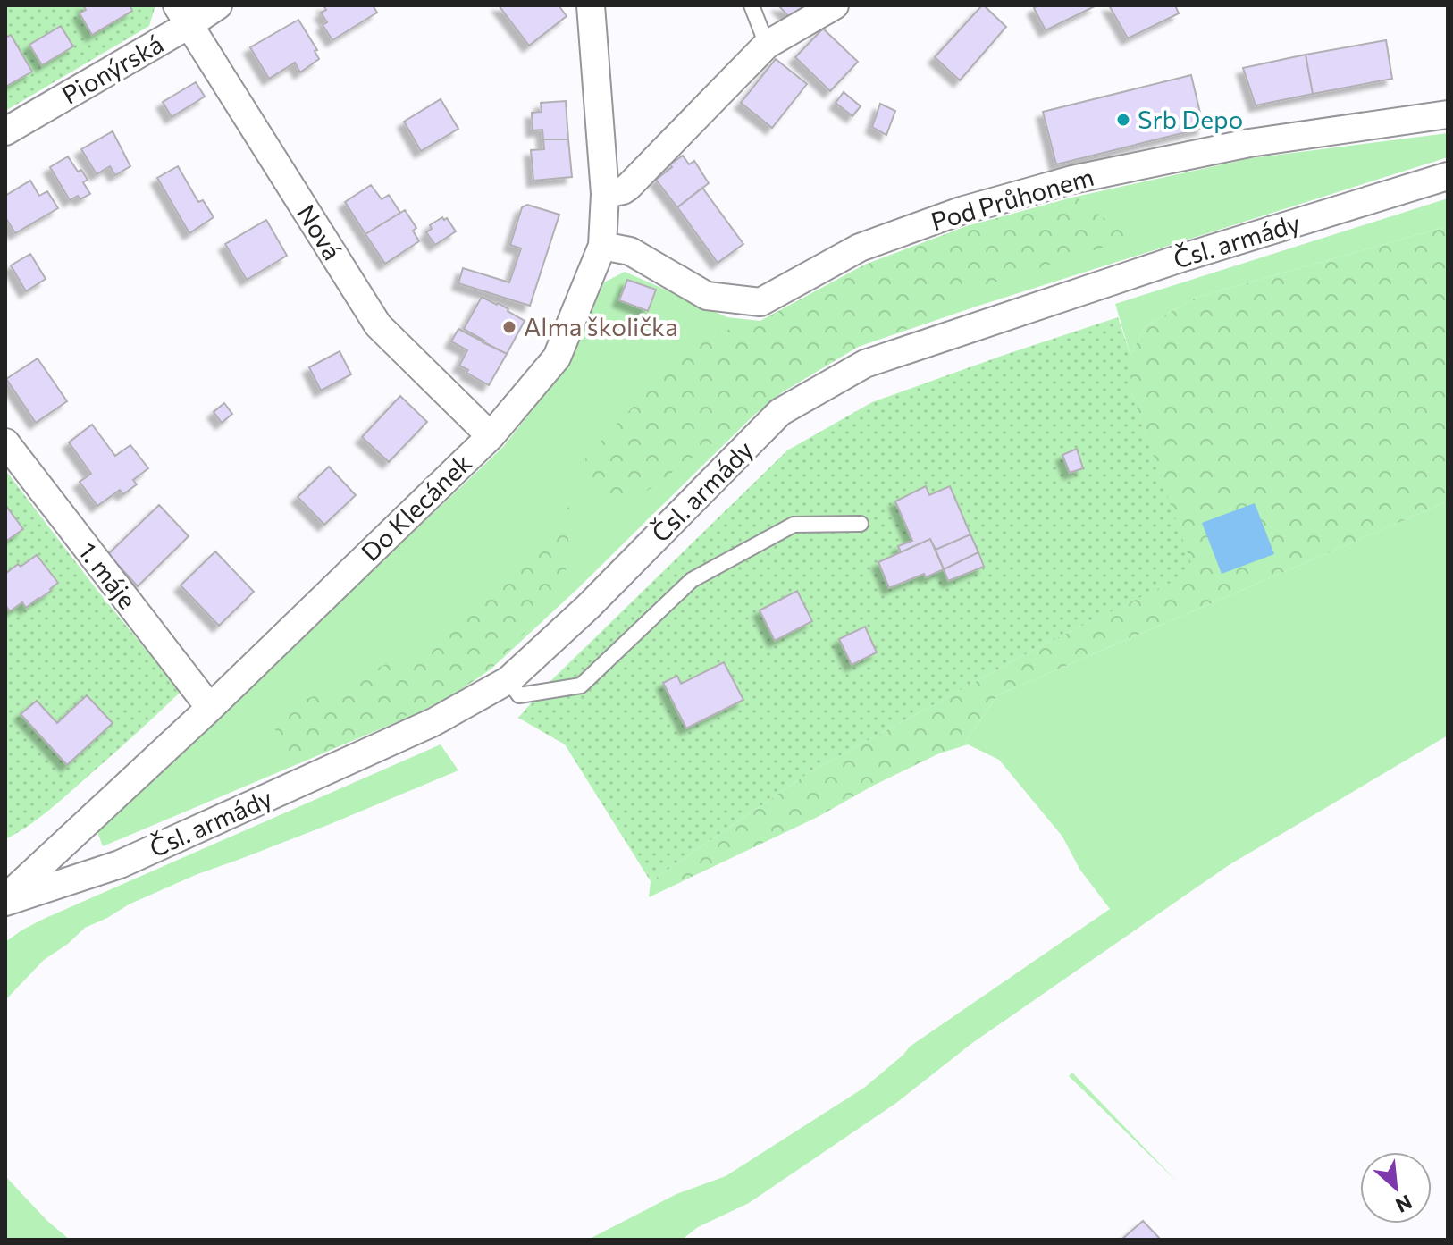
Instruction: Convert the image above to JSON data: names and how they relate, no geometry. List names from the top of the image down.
{
  "streets": {
    "street": [
      "Pionýrská",
      "Pod Průhonem",
      "Nová",
      "Čsl. armády",
      "Do Klecánek",
      "1. máje"
    ]
  },
  "crossings": [
    ["Pionýrská", "Nová"],
    ["Pod Průhonem", "Do Klecánek"],
    ["Nová", "Do Klecánek"],
    ["Čsl. armády", "Do Klecánek"],
    ["Do Klecánek", "1. máje"]
  ],
  "places": ["Srb Depo", "Alma školička"],
  "north": "bottom right"
}
